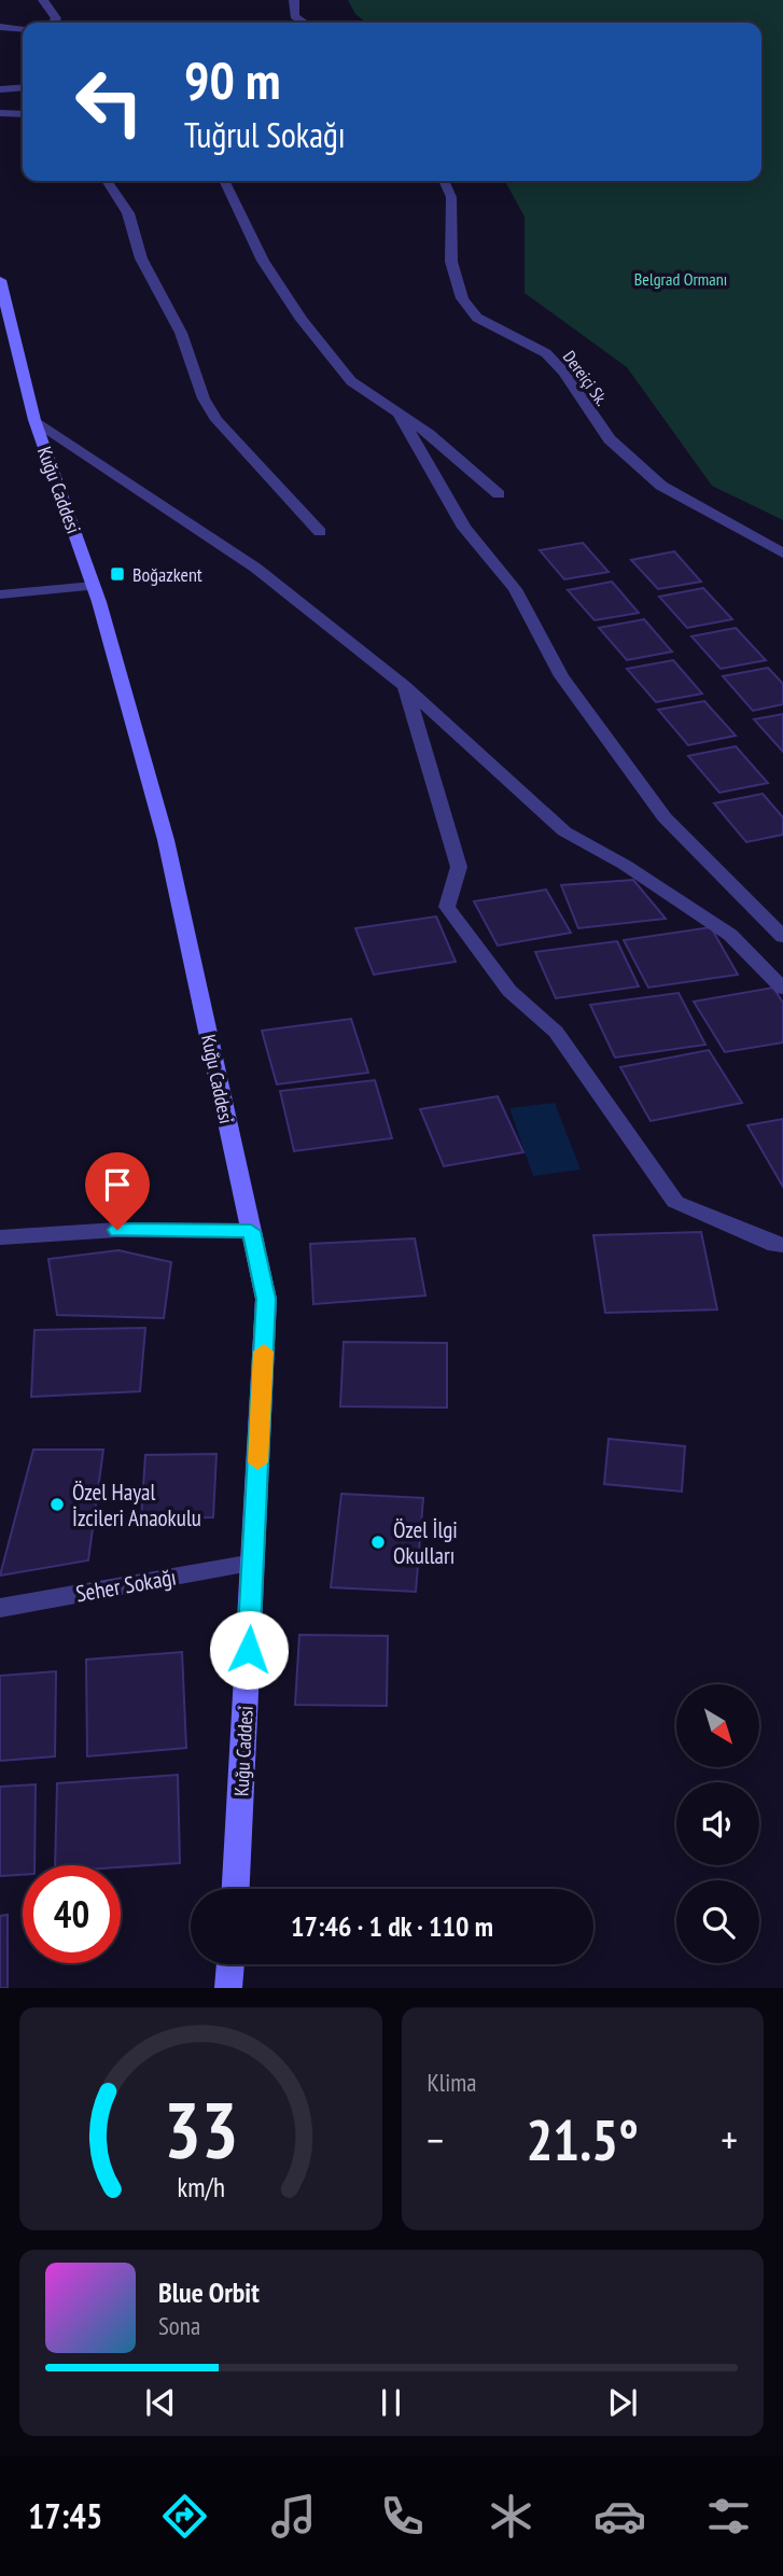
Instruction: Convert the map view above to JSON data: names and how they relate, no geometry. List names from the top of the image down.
{
  "streets": {
    "street": ["Dereiçi Sk.", "Kuğu Caddesi", "Seher Sokağı"]
  },
  "crossings": [
    ["Kuğu Caddesi", "Seher Sokağı"]
  ],
  "parks": ["Belgrad Ormanı"],
  "places": {
    "transit": ["Boğazkent"],
    "other": ["Özel Hayal İzcileri Anaokulu", "Özel İlgi Okulları"]
  },
  "north": "bottom right",
  "page": {
    "turn": ["90 m", "Tuğrul Sokağı"],
    "limit": "40",
    "trip": "17:46 · 1 dk · 110 m",
    "tile": "Klima",
    "heat": ["−", "21.5°", "+"],
    "song": ["Blue Orbit", "Sona"],
    "tabs": "17:45",
    "gauge": ["33", "km/h"]
  }
}
